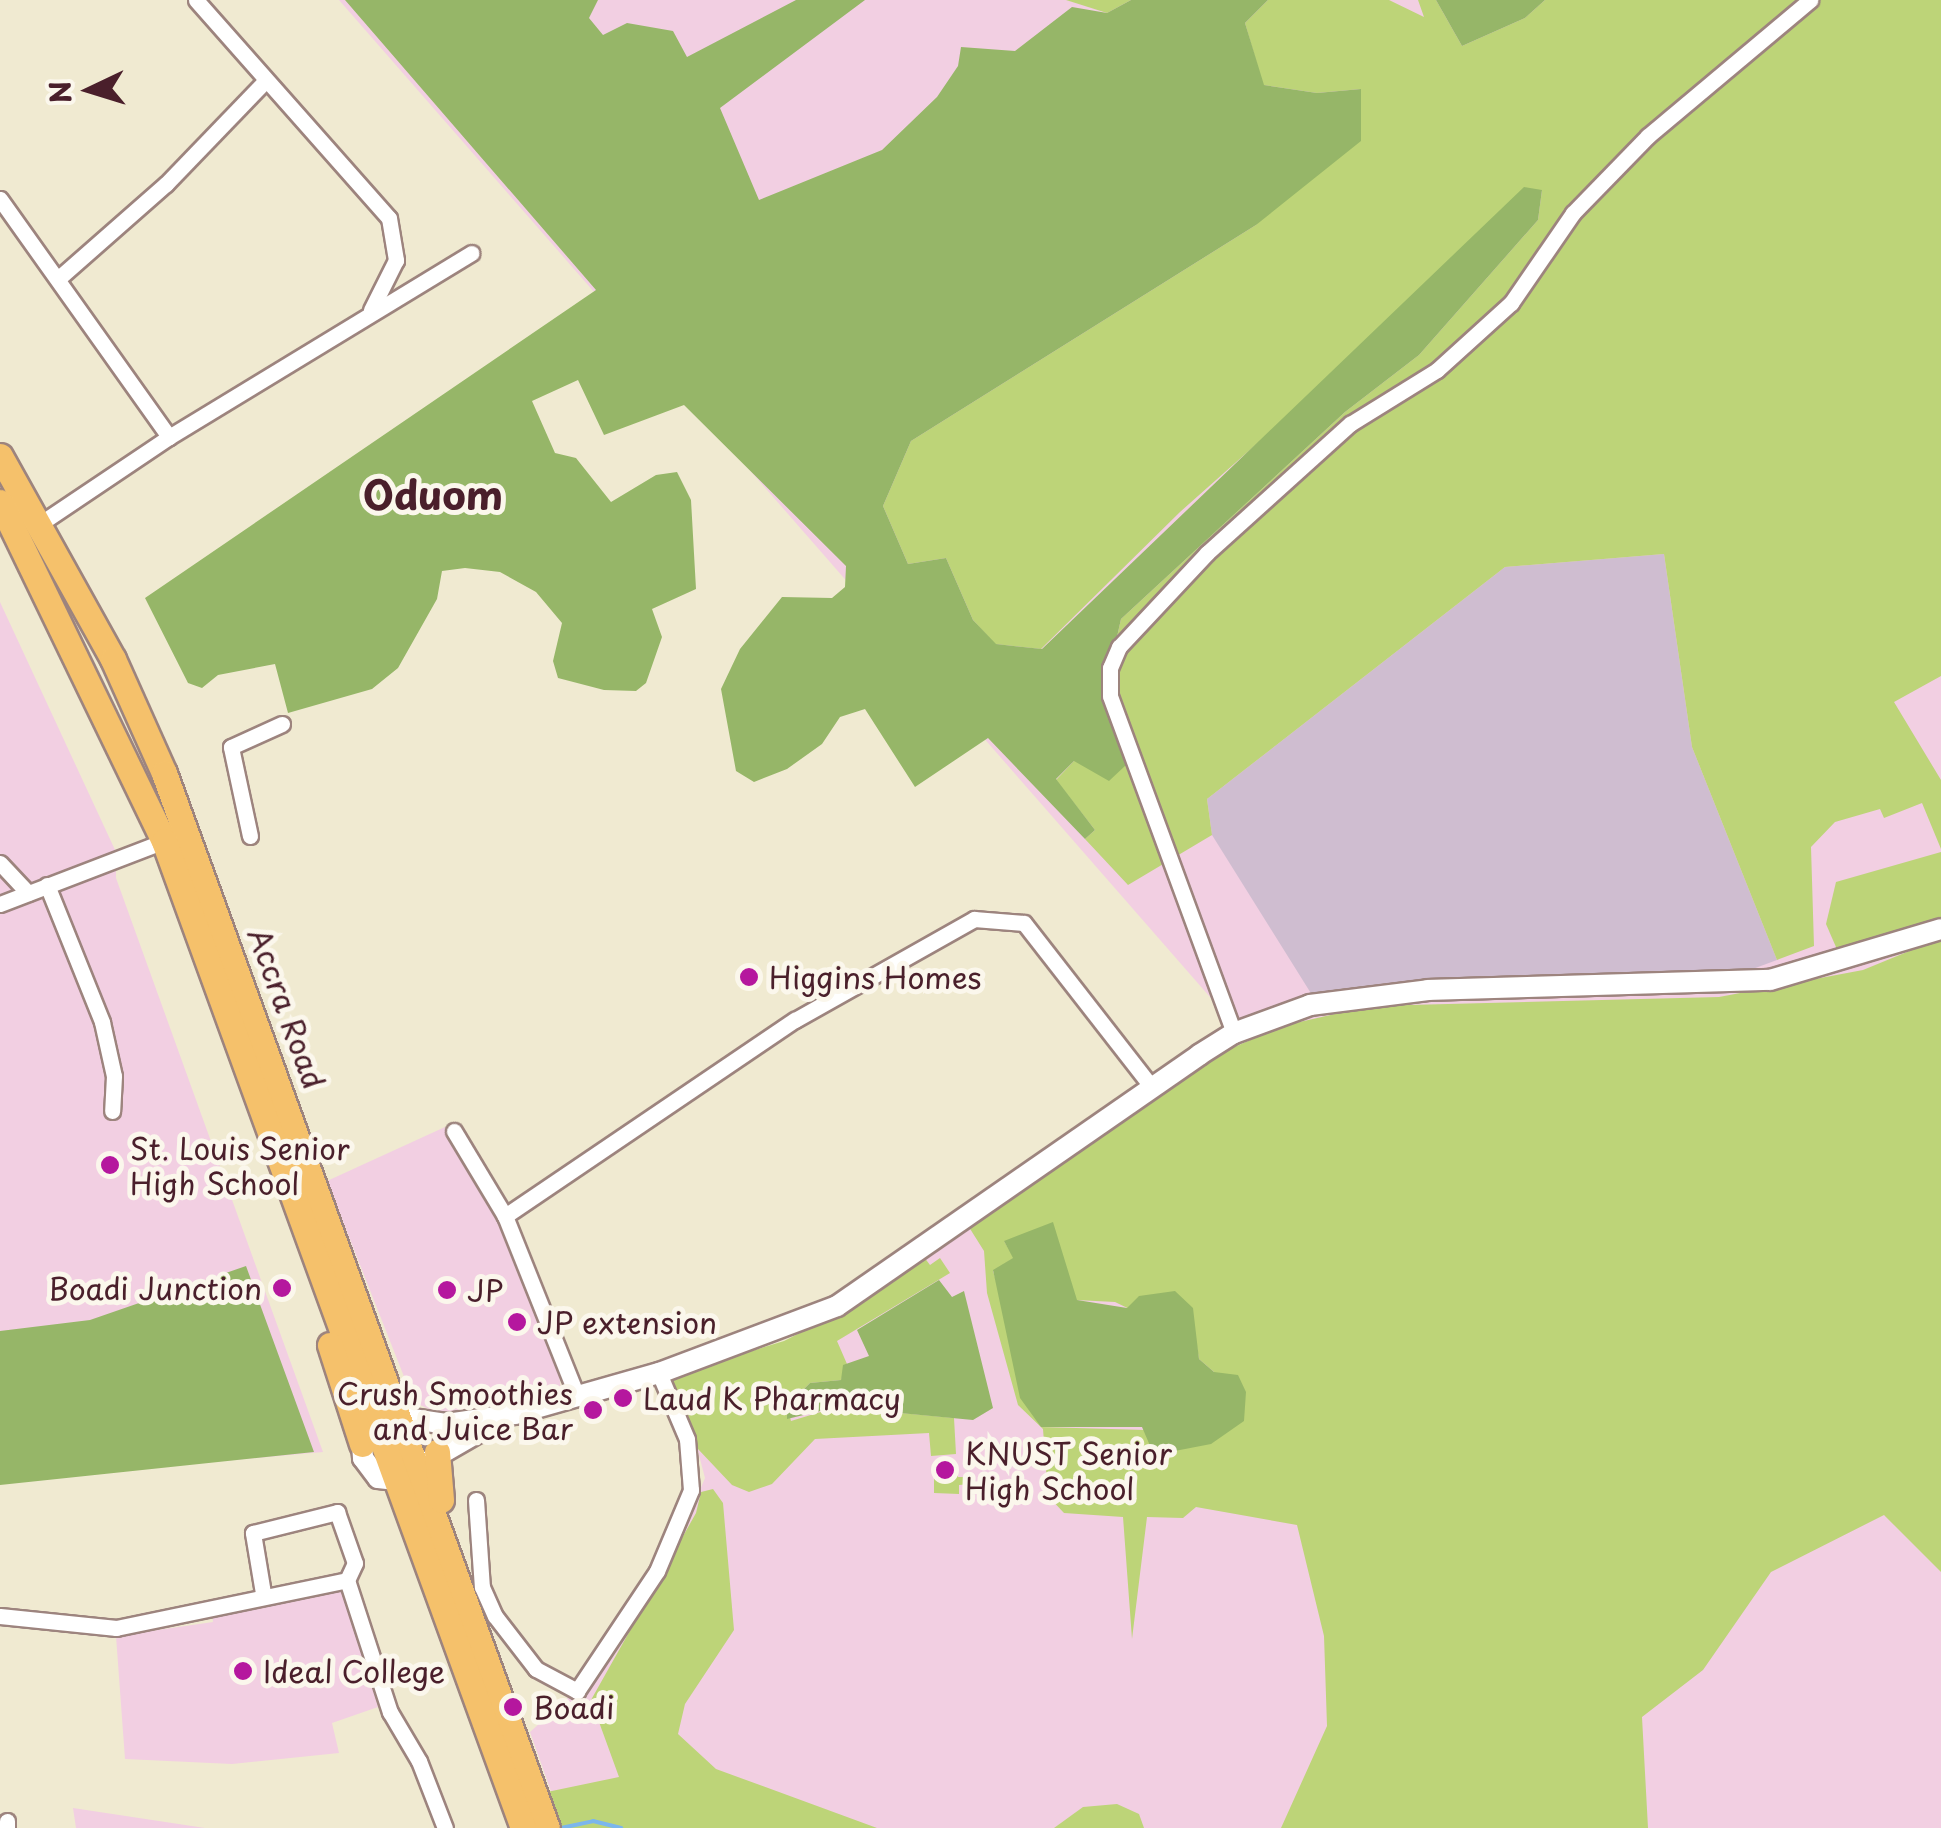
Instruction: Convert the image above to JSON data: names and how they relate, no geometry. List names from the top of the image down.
{
  "streets": {
    "highway": ["Accra Road"]
  },
  "districts": ["Oduom"],
  "places": [
    "Higgins Homes",
    "St. Louis Senior High School",
    "Boadi Junction",
    "JP",
    "JP extension",
    "Laud K Pharmacy",
    "Crush Smoothies and Juice Bar",
    "KNUST Senior High School",
    "Ideal College",
    "Boadi"
  ],
  "north": "left"
}
